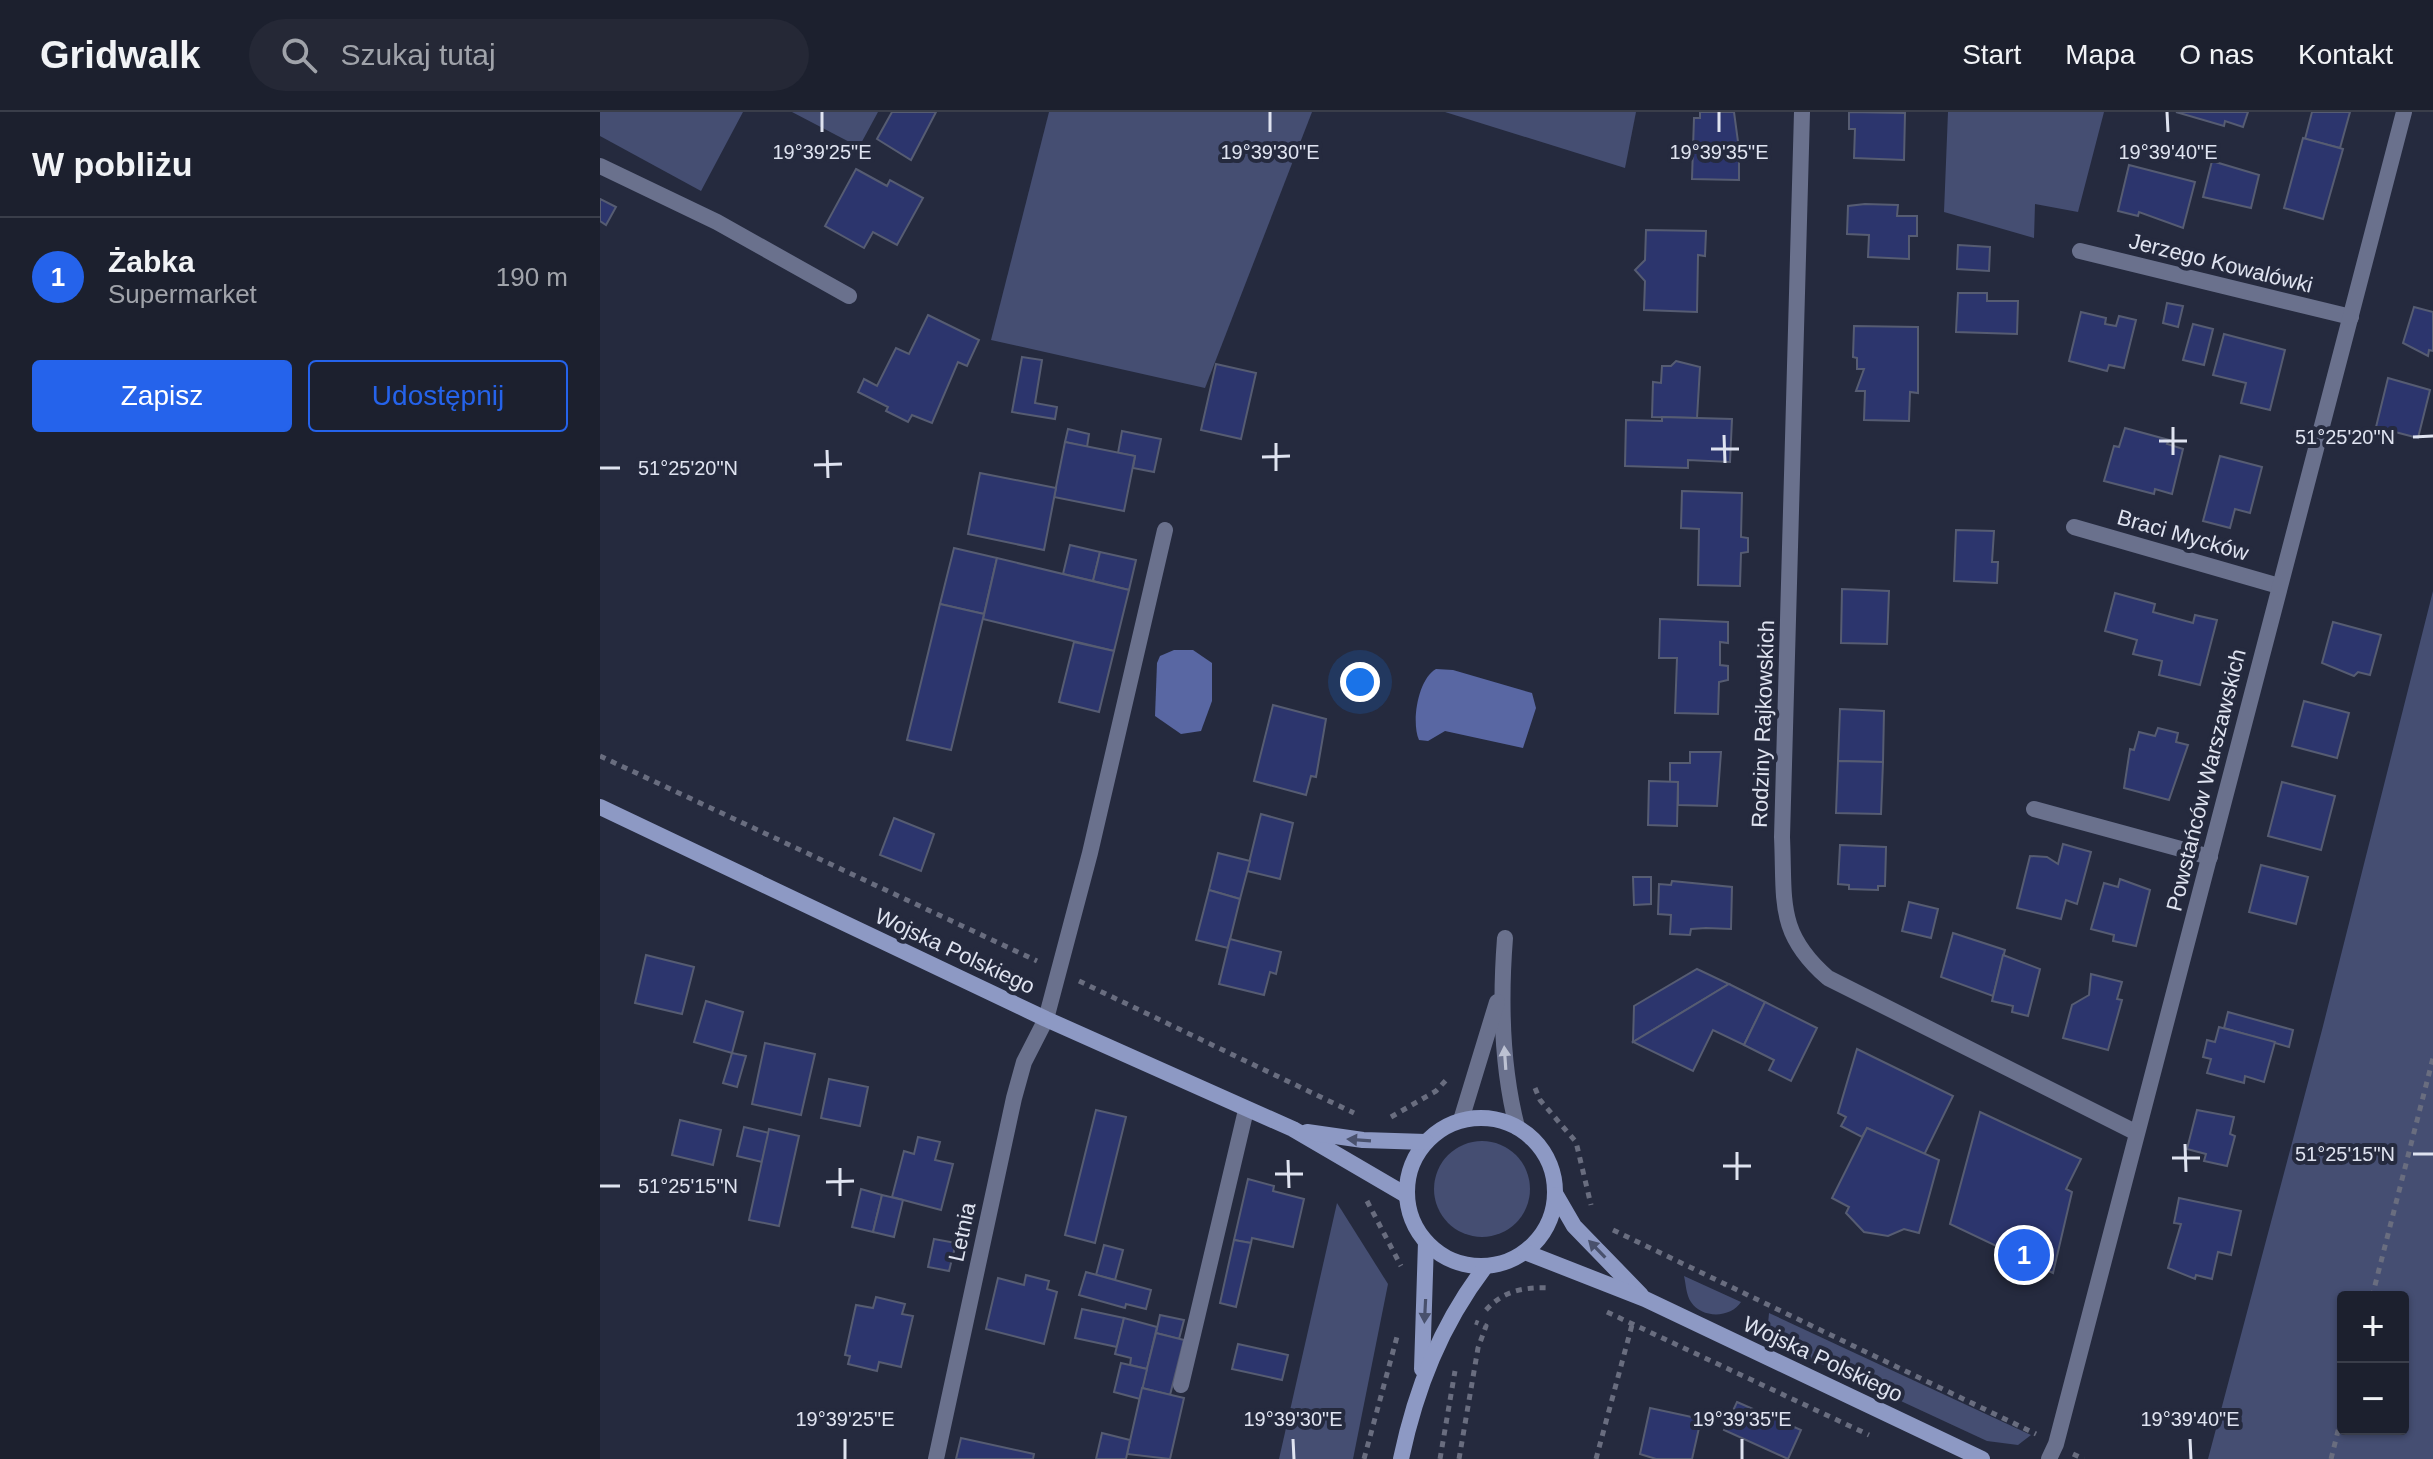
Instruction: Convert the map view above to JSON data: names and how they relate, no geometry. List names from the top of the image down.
{
  "streets": {
    "main road": ["Wojska Polskiego"],
    "street": [
      "Jerzego Kowalówki",
      "Braci Mycków",
      "Rodziny Rajkowskich",
      "Powstańców Warszawskich",
      "Letnia"
    ]
  },
  "crossings": [
    ["Jerzego Kowalówki", "Powstańców Warszawskich"],
    ["Braci Mycków", "Powstańców Warszawskich"],
    ["Rodziny Rajkowskich", "Powstańców Warszawskich"],
    ["Wojska Polskiego", "Letnia"]
  ],
  "page": {
    "header": "Gridwalk",
    "search": "Szukaj tutaj",
    "nav": [
      "Start",
      "Mapa",
      "O nas",
      "Kontakt"
    ],
    "heading": "W pobliżu",
    "list": [
      {
        "mark": "1",
        "name": "Żabka",
        "note": "Supermarket",
        "value": "190 m"
      }
    ],
    "buttons": ["Zapisz", "Udostępnij"],
    "pins": "1",
    "map_buttons": ["+", "−"]
  },
  "coordinates": [
    "19°39'25\"E",
    "19°39'30\"E",
    "19°39'35\"E",
    "19°39'40\"E",
    "51°25'20\"N",
    "51°25'15\"N"
  ]
}
